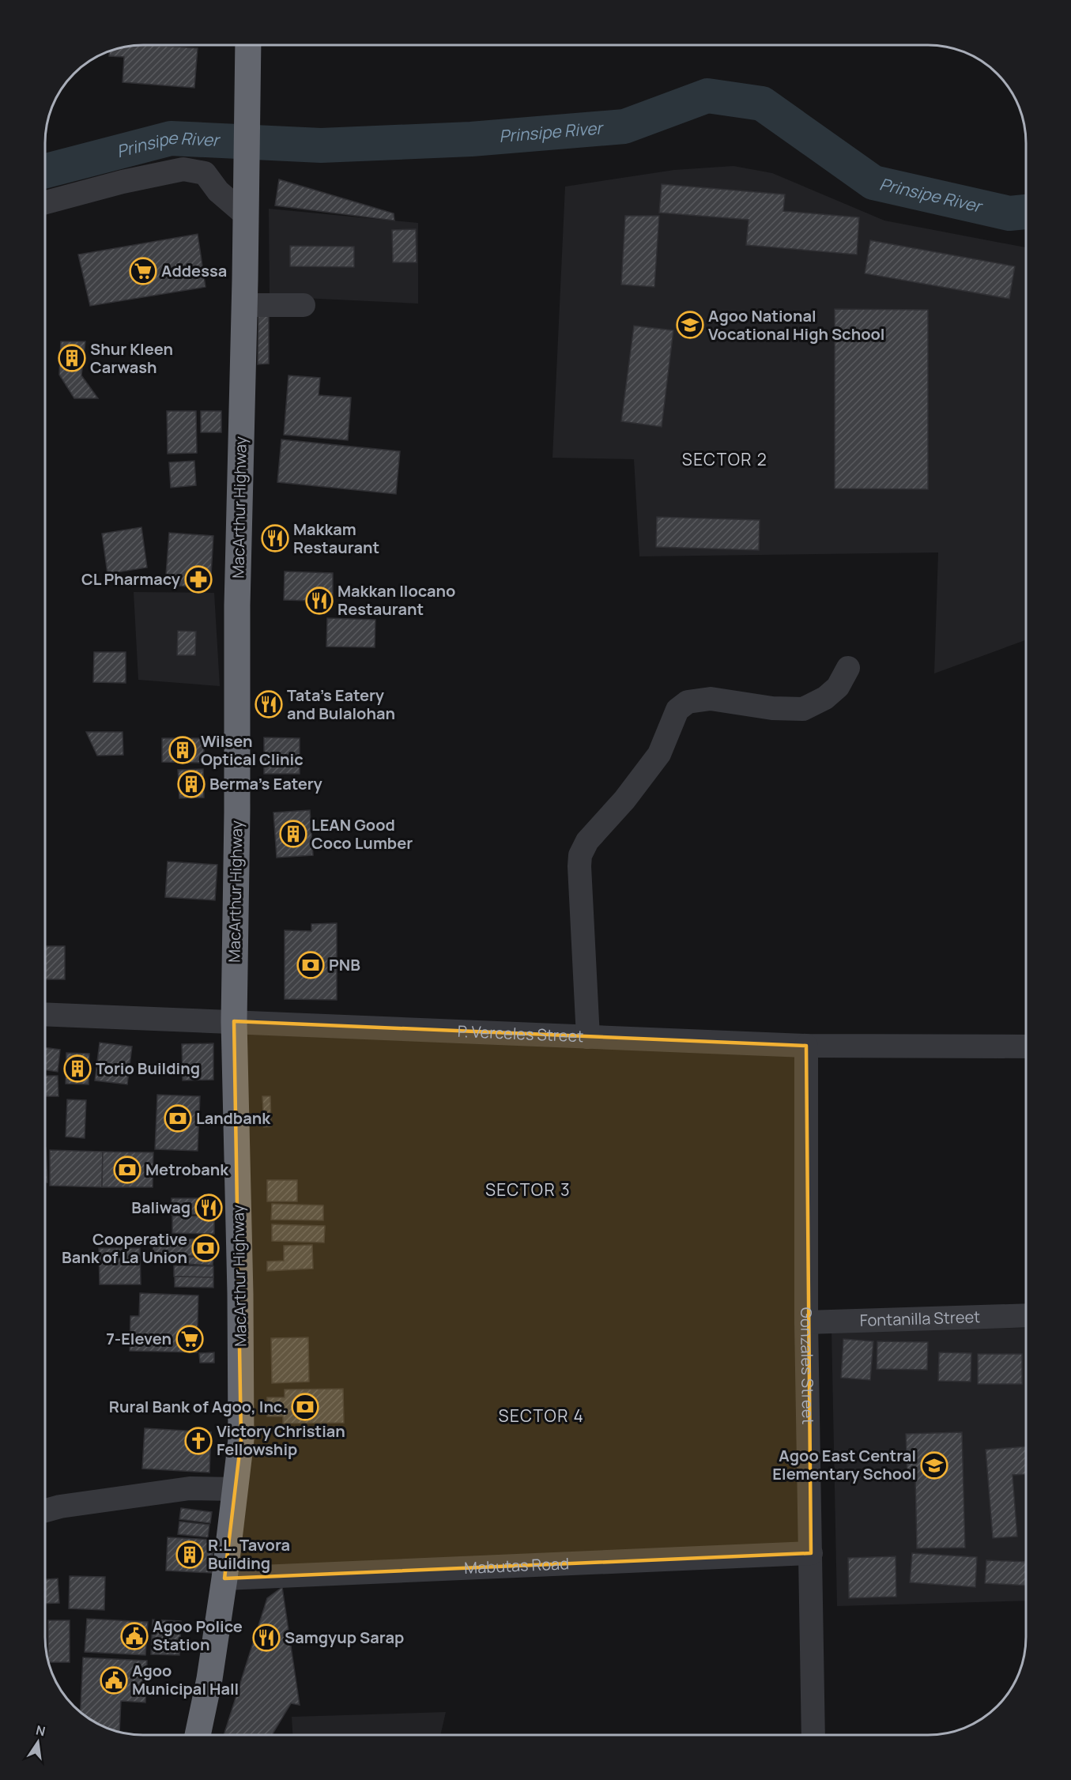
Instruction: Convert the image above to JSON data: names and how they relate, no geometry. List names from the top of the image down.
{
  "streets": {
    "highway": ["MacArthur Highway"],
    "street": [
      "P. Verceles Street",
      "Fontanilla Street",
      "Gonzales Street",
      "Mabutas Road"
    ]
  },
  "crossings": [
    ["MacArthur Highway", "P. Verceles Street"],
    ["MacArthur Highway", "Mabutas Road"],
    ["P. Verceles Street", "Gonzales Street"],
    ["Fontanilla Street", "Gonzales Street"],
    ["Gonzales Street", "Mabutas Road"]
  ],
  "districts": ["SECTOR 2", "SECTOR 3", "SECTOR 4"],
  "water": ["Prinsipe River"],
  "places": {
    "supermarket": ["Addessa", "7-Eleven"],
    "school or university": ["Agoo National Vocational High School", "Agoo East Central Elementary School"],
    "building": [
      "Shur Kleen Carwash",
      "Wilsen Optical Clinic",
      "Berma's Eatery",
      "LEAN Good Coco Lumber",
      "Torio Building",
      "R.L. Tavora Building"
    ],
    "restaurant": [
      "Makkam Restaurant",
      "Makkan Ilocano Restaurant",
      "Tata's Eatery and Bulalohan",
      "Baliwag",
      "Samgyup Sarap"
    ],
    "pharmacy": ["CL Pharmacy"],
    "bank": [
      "PNB",
      "Landbank",
      "Metrobank",
      "Cooperative Bank of La Union",
      "Rural Bank of Agoo, Inc."
    ],
    "church": ["Victory Christian Fellowship"],
    "public building": ["Agoo Police Station", "Agoo Municipal Hall"]
  },
  "north": "top"
}
